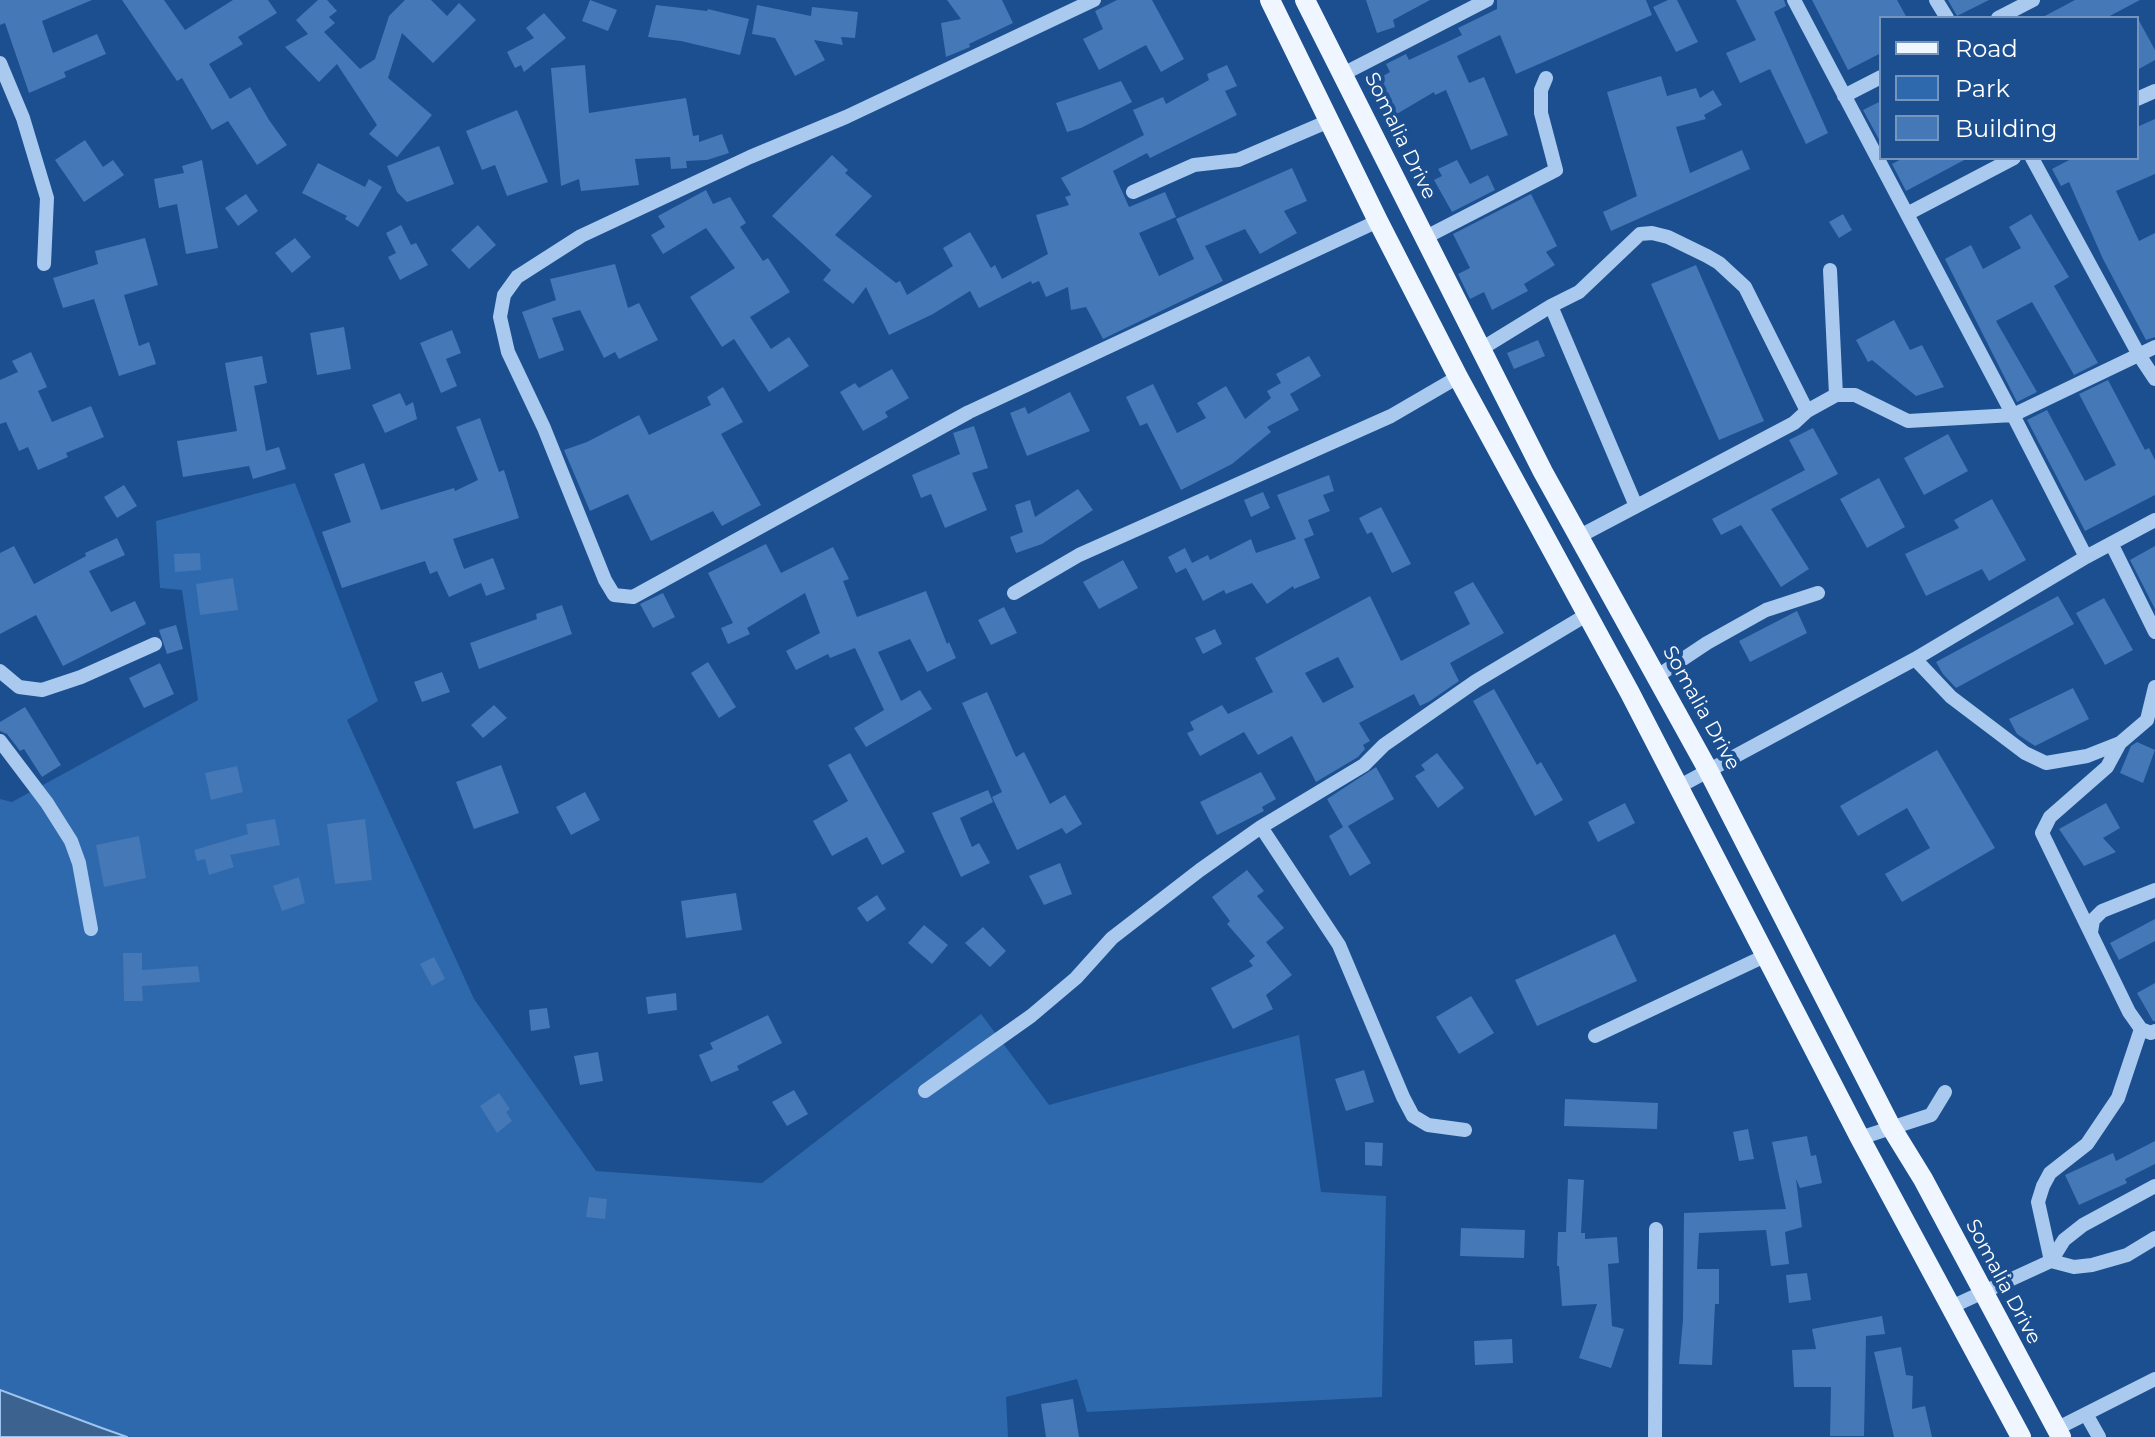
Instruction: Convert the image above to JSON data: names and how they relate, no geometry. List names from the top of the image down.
{
  "streets": {
    "main road": ["Somalia Drive"]
  },
  "legend": ["Road", "Park", "Building"]
}
